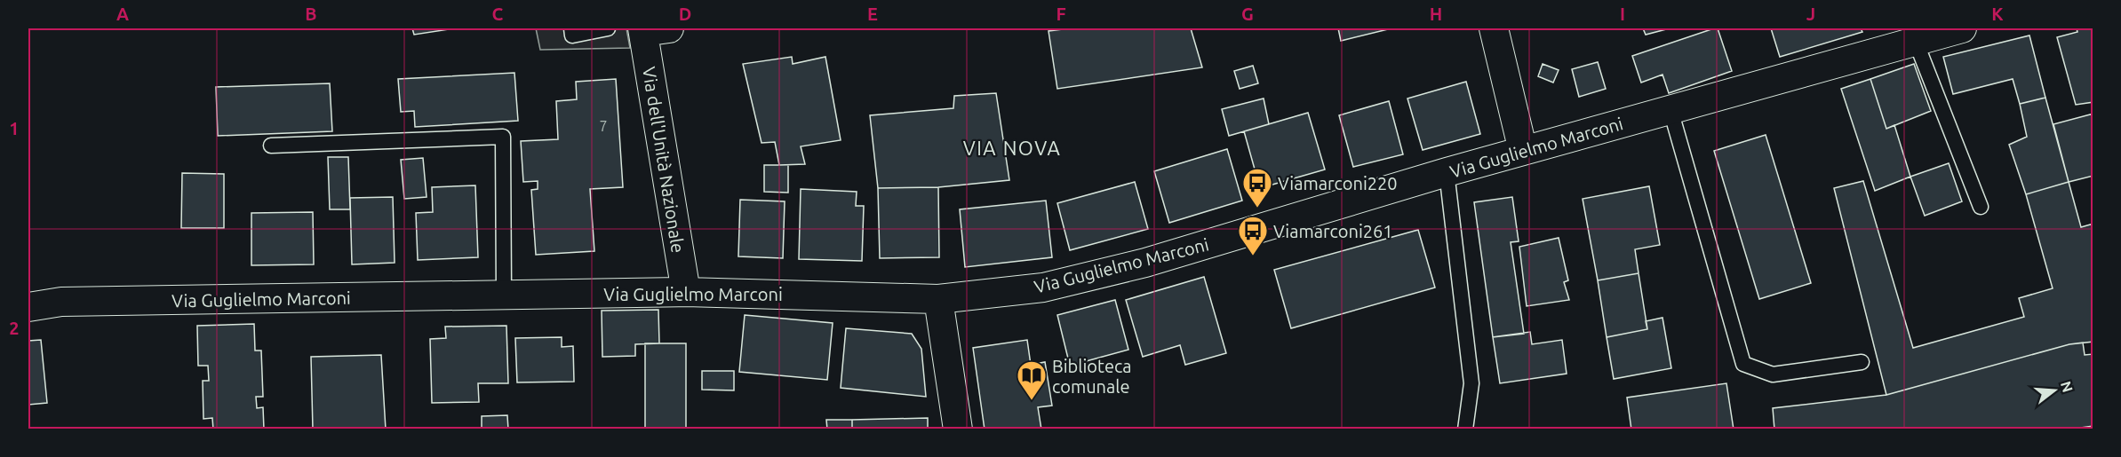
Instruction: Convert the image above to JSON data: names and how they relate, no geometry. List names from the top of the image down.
{
  "streets": {
    "street": ["Via Guglielmo Marconi", "Via dell'Unità Nazionale"]
  },
  "crossings": [
    ["Via Guglielmo Marconi", "Via dell'Unità Nazionale"]
  ],
  "districts": ["VIA NOVA"],
  "places": {
    "bus stop": ["Viamarconi220", "Viamarconi261"],
    "library": ["Biblioteca comunale"]
  },
  "house_numbers": ["7"],
  "north": "right",
  "grid": {
    "columns": [
      "A",
      "B",
      "C",
      "D",
      "E",
      "F",
      "G",
      "H",
      "I",
      "J",
      "K"
    ],
    "rows": ["1", "2"]
  }
}
